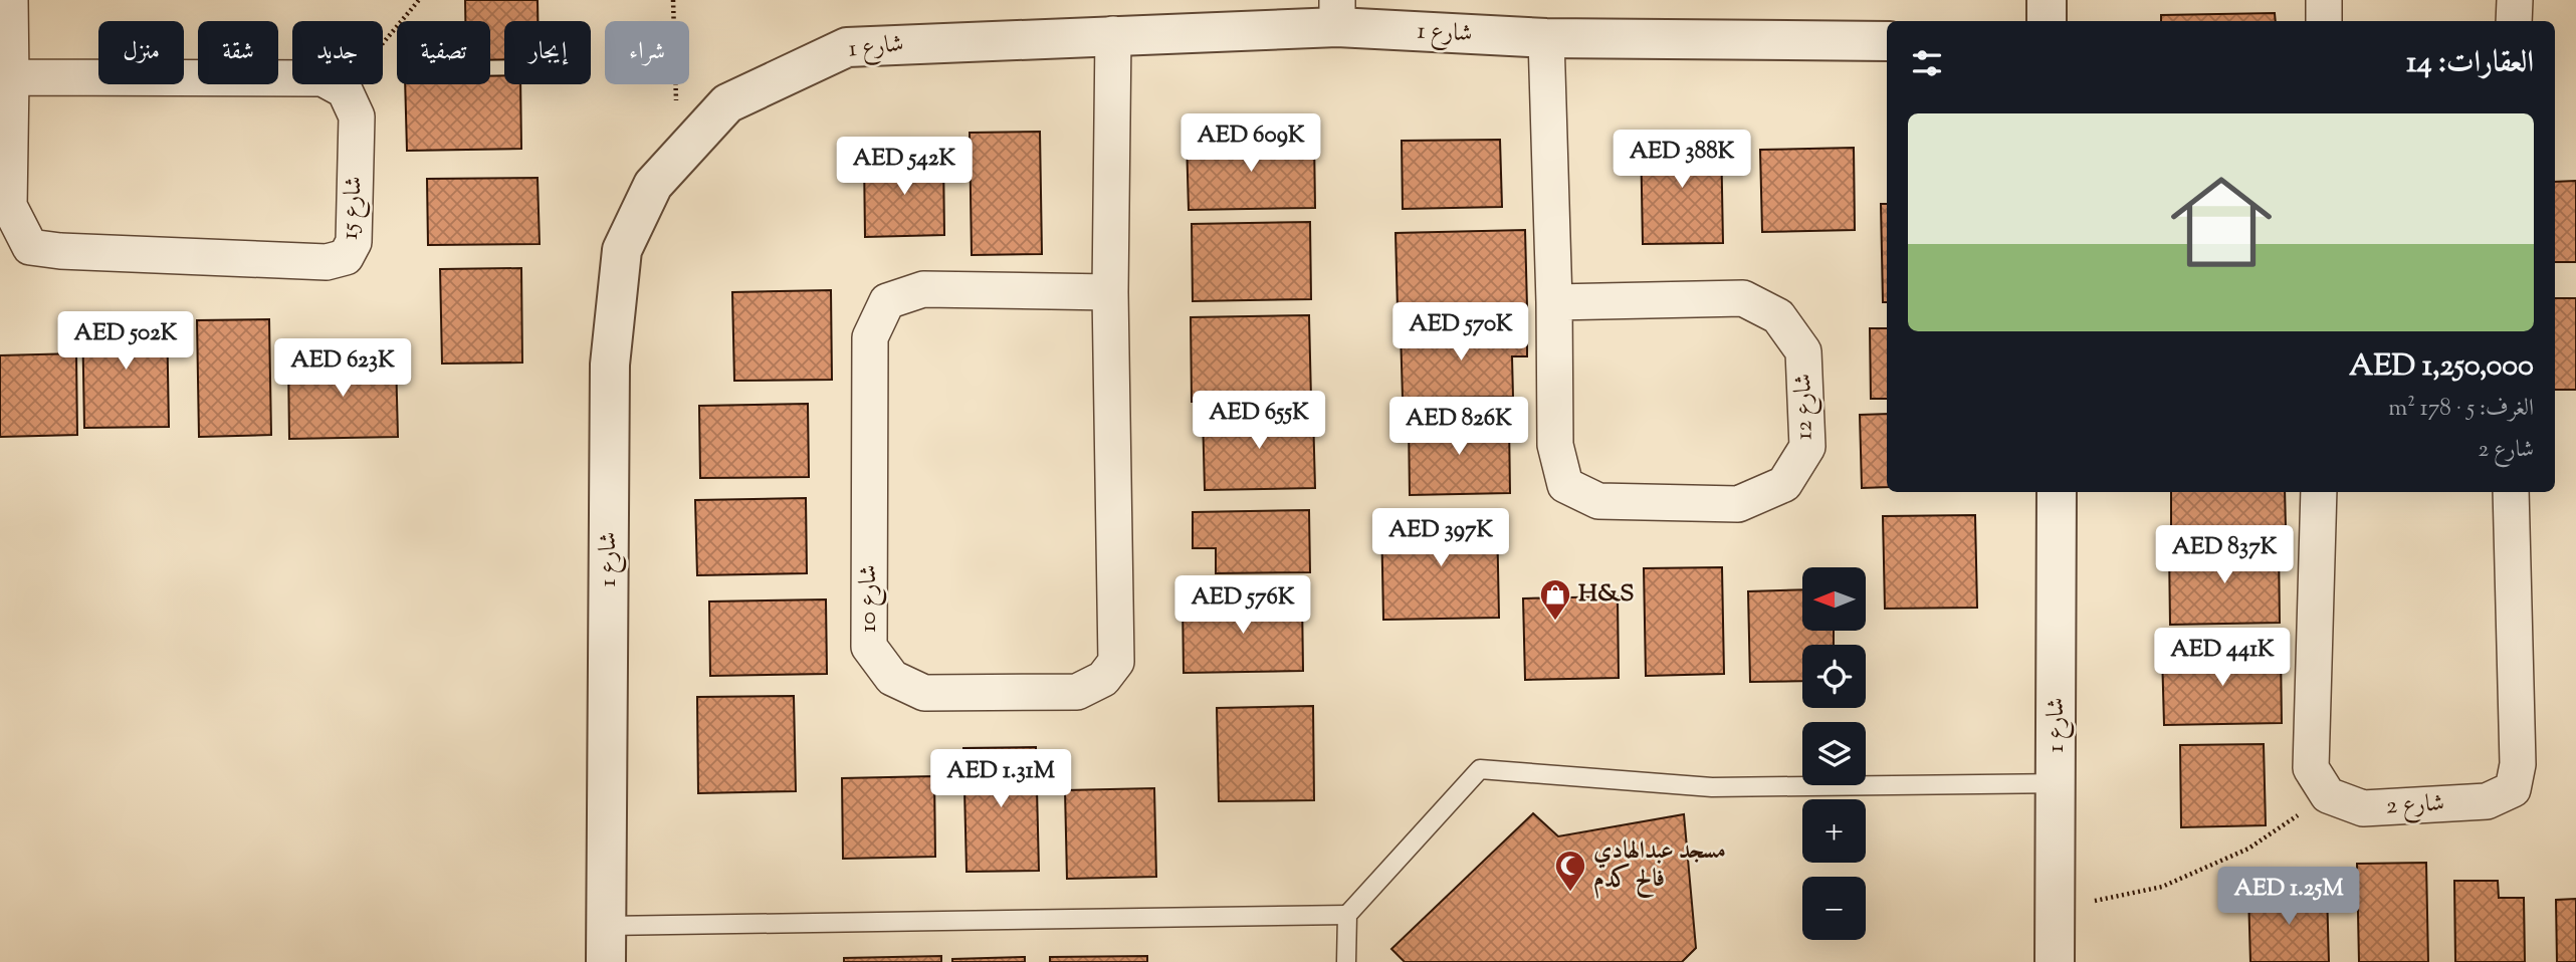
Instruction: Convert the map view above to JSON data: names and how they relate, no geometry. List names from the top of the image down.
{
  "streets": {
    "street": [
      "شارع 1",
      "شارع 15",
      "شارع 12",
      "شارع 10",
      "شارع 2"
    ]
  },
  "crossings": [
    ["شارع 1", "شارع 12"],
    ["شارع 1", "شارع 10"]
  ],
  "places": {
    "shop": ["H&S"],
    "mosque": ["مسجد عبدالهادي فالح كدم"]
  },
  "north": "left",
  "page": {
    "chip": [
      "شراء",
      "إيجار",
      "تصفية",
      "جديد",
      "شقة",
      "منزل"
    ],
    "heading": "العقارات: 14",
    "list": [
      {
        "name": "AED 1,250,000",
        "note": "الغرف: 5 · 178 m² · شارع 2"
      }
    ],
    "price": [
      "AED 609K",
      "AED 388K",
      "AED 542K",
      "AED 570K",
      "AED 502K",
      "AED 623K",
      "AED 655K",
      "AED 826K",
      "AED 397K",
      "AED 837K",
      "AED 576K",
      "AED 441K",
      "AED 1.31M",
      "AED 1.25M"
    ],
    "map_buttons": ["+", "−"]
  }
}
